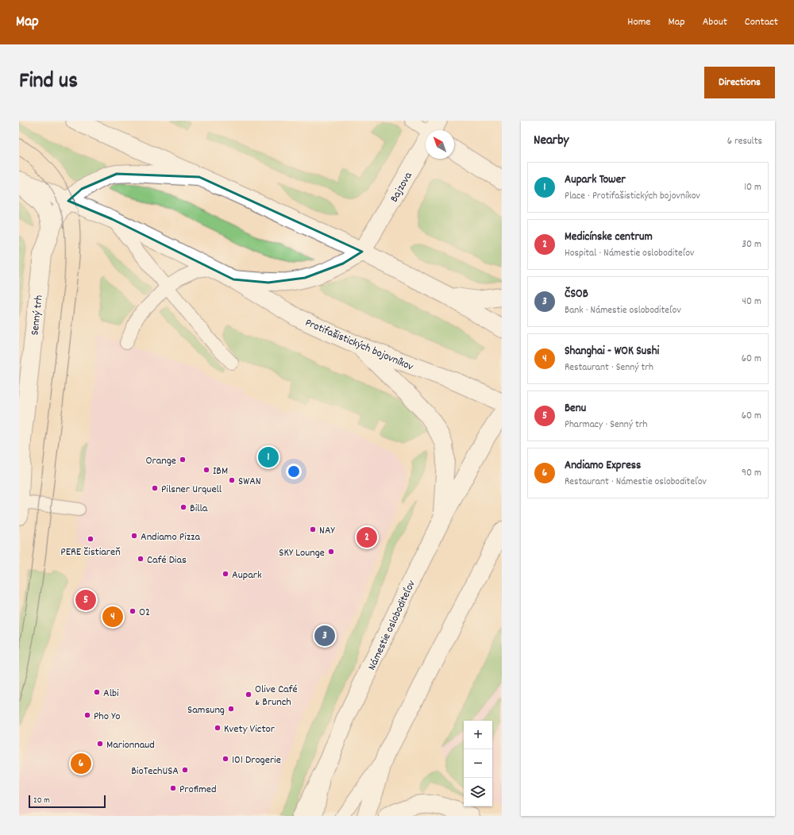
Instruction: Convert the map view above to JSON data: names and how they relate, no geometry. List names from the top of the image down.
{
  "streets": {
    "street": [
      "Bajzova",
      "Senný trh",
      "Protifašistických bojovníkov",
      "Námestie osloboditeľov"
    ]
  },
  "crossings": [
    ["Bajzova", "Protifašistických bojovníkov"]
  ],
  "places": [
    "Orange",
    "IBM",
    "SWAN",
    "Pilsner Urquell",
    "Billa",
    "NAY",
    "Andiamo Pizza",
    "PERE čistiareň",
    "SKY Lounge",
    "Café Dias",
    "Aupark",
    "O2",
    "Albi",
    "Olive Café & Brunch",
    "Samsung",
    "Pho Yo",
    "Kvety Victor",
    "Marionnaud",
    "101 Drogerie",
    "BioTechUSA",
    "Profimed"
  ],
  "scale_bar": "20 m",
  "north": "top left",
  "page": {
    "header": "Map",
    "nav": [
      "Home",
      "Map",
      "About",
      "Contact"
    ],
    "title": "Find us",
    "buttons": "Directions",
    "heading": ["Nearby", "6 results"],
    "list": [
      {
        "mark": "1",
        "name": "Aupark Tower",
        "note": "Place · Protifašistických bojovníkov",
        "value": "10 m"
      },
      {
        "mark": "2",
        "name": "Medicínske centrum",
        "note": "Hospital · Námestie osloboditeľov",
        "value": "30 m"
      },
      {
        "mark": "3",
        "name": "ČSOB",
        "note": "Bank · Námestie osloboditeľov",
        "value": "40 m"
      },
      {
        "mark": "4",
        "name": "Shanghai - WOK Sushi",
        "note": "Restaurant · Senný trh",
        "value": "60 m"
      },
      {
        "mark": "5",
        "name": "Benu",
        "note": "Pharmacy · Senný trh",
        "value": "60 m"
      },
      {
        "mark": "6",
        "name": "Andiamo Express",
        "note": "Restaurant · Námestie osloboditeľov",
        "value": "90 m"
      }
    ],
    "pins": [
      "1",
      "2",
      "5",
      "4",
      "3",
      "6"
    ],
    "map_buttons": ["+", "−"],
    "scale": "20 m"
  }
}
